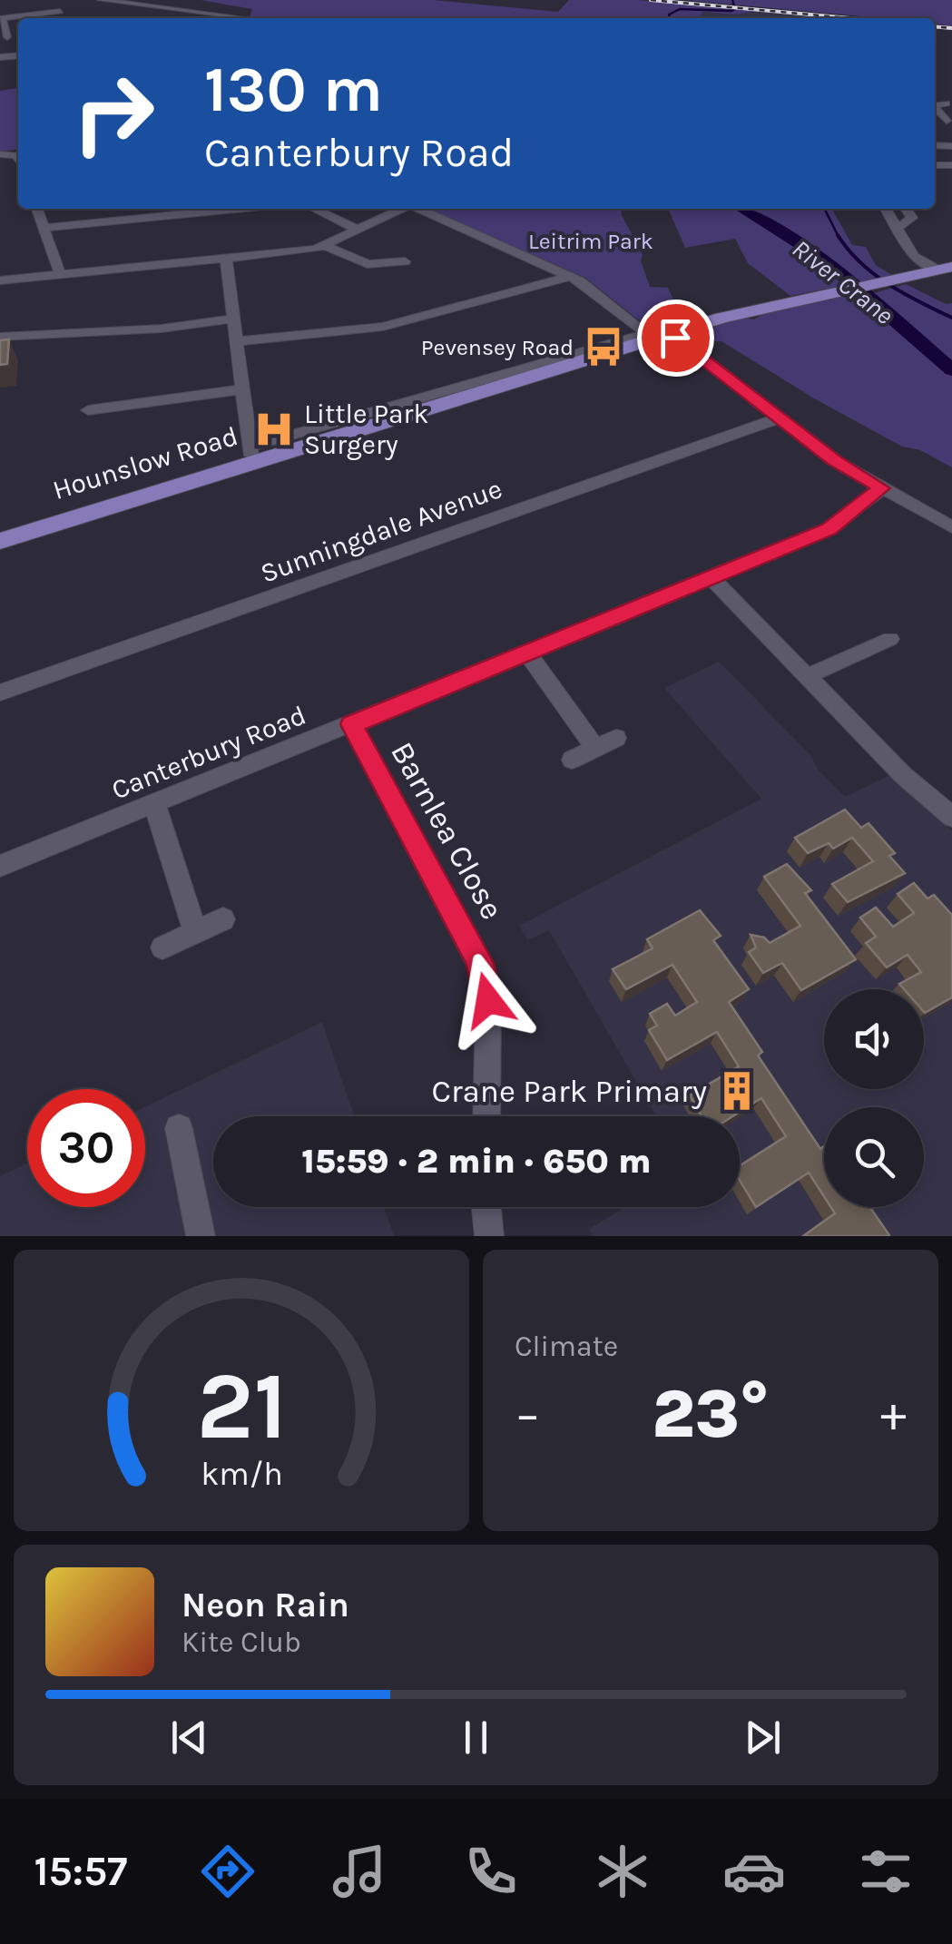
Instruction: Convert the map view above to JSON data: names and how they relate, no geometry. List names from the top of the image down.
{
  "streets": {
    "main road": ["Hounslow Road"],
    "street": ["Sunningdale Avenue", "Canterbury Road", "Barnlea Close"]
  },
  "crossings": [
    ["Canterbury Road", "Barnlea Close"]
  ],
  "water": ["River Crane"],
  "parks": ["Leitrim Park"],
  "places": {
    "bus stop": ["Pevensey Road"],
    "hospital": ["Little Park Surgery"],
    "building": ["Crane Park Primary"]
  },
  "page": {
    "turn": ["130 m", "Canterbury Road"],
    "limit": "30",
    "trip": "15:59 · 2 min · 650 m",
    "tile": "Climate",
    "heat": ["−", "23°", "+"],
    "song": ["Neon Rain", "Kite Club"],
    "tabs": "15:57",
    "gauge": ["21", "km/h"]
  }
}
